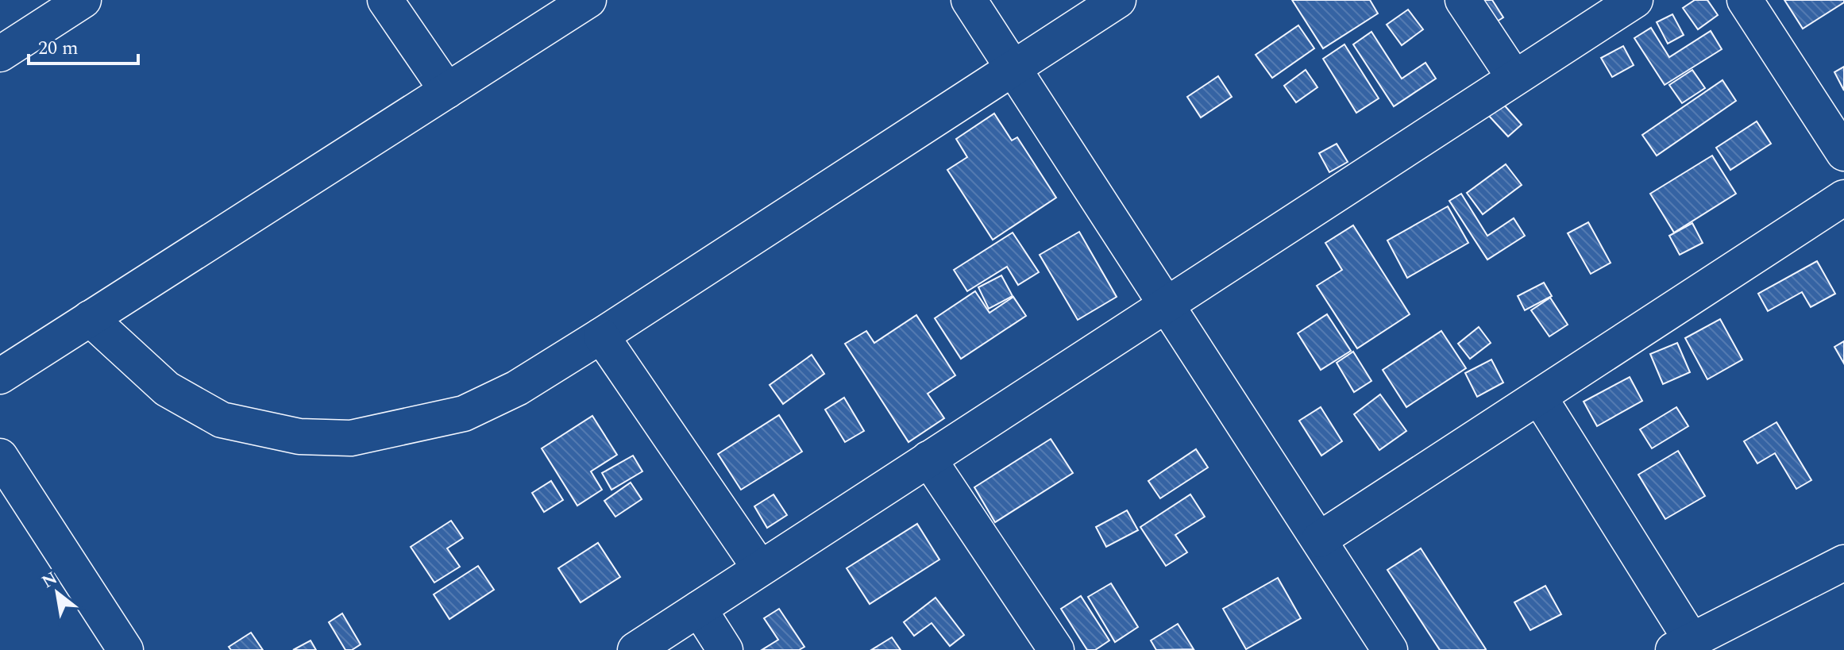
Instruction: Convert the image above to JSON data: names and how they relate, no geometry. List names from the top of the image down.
{
  "scale_bar": "20 m",
  "north": "top left"
}
